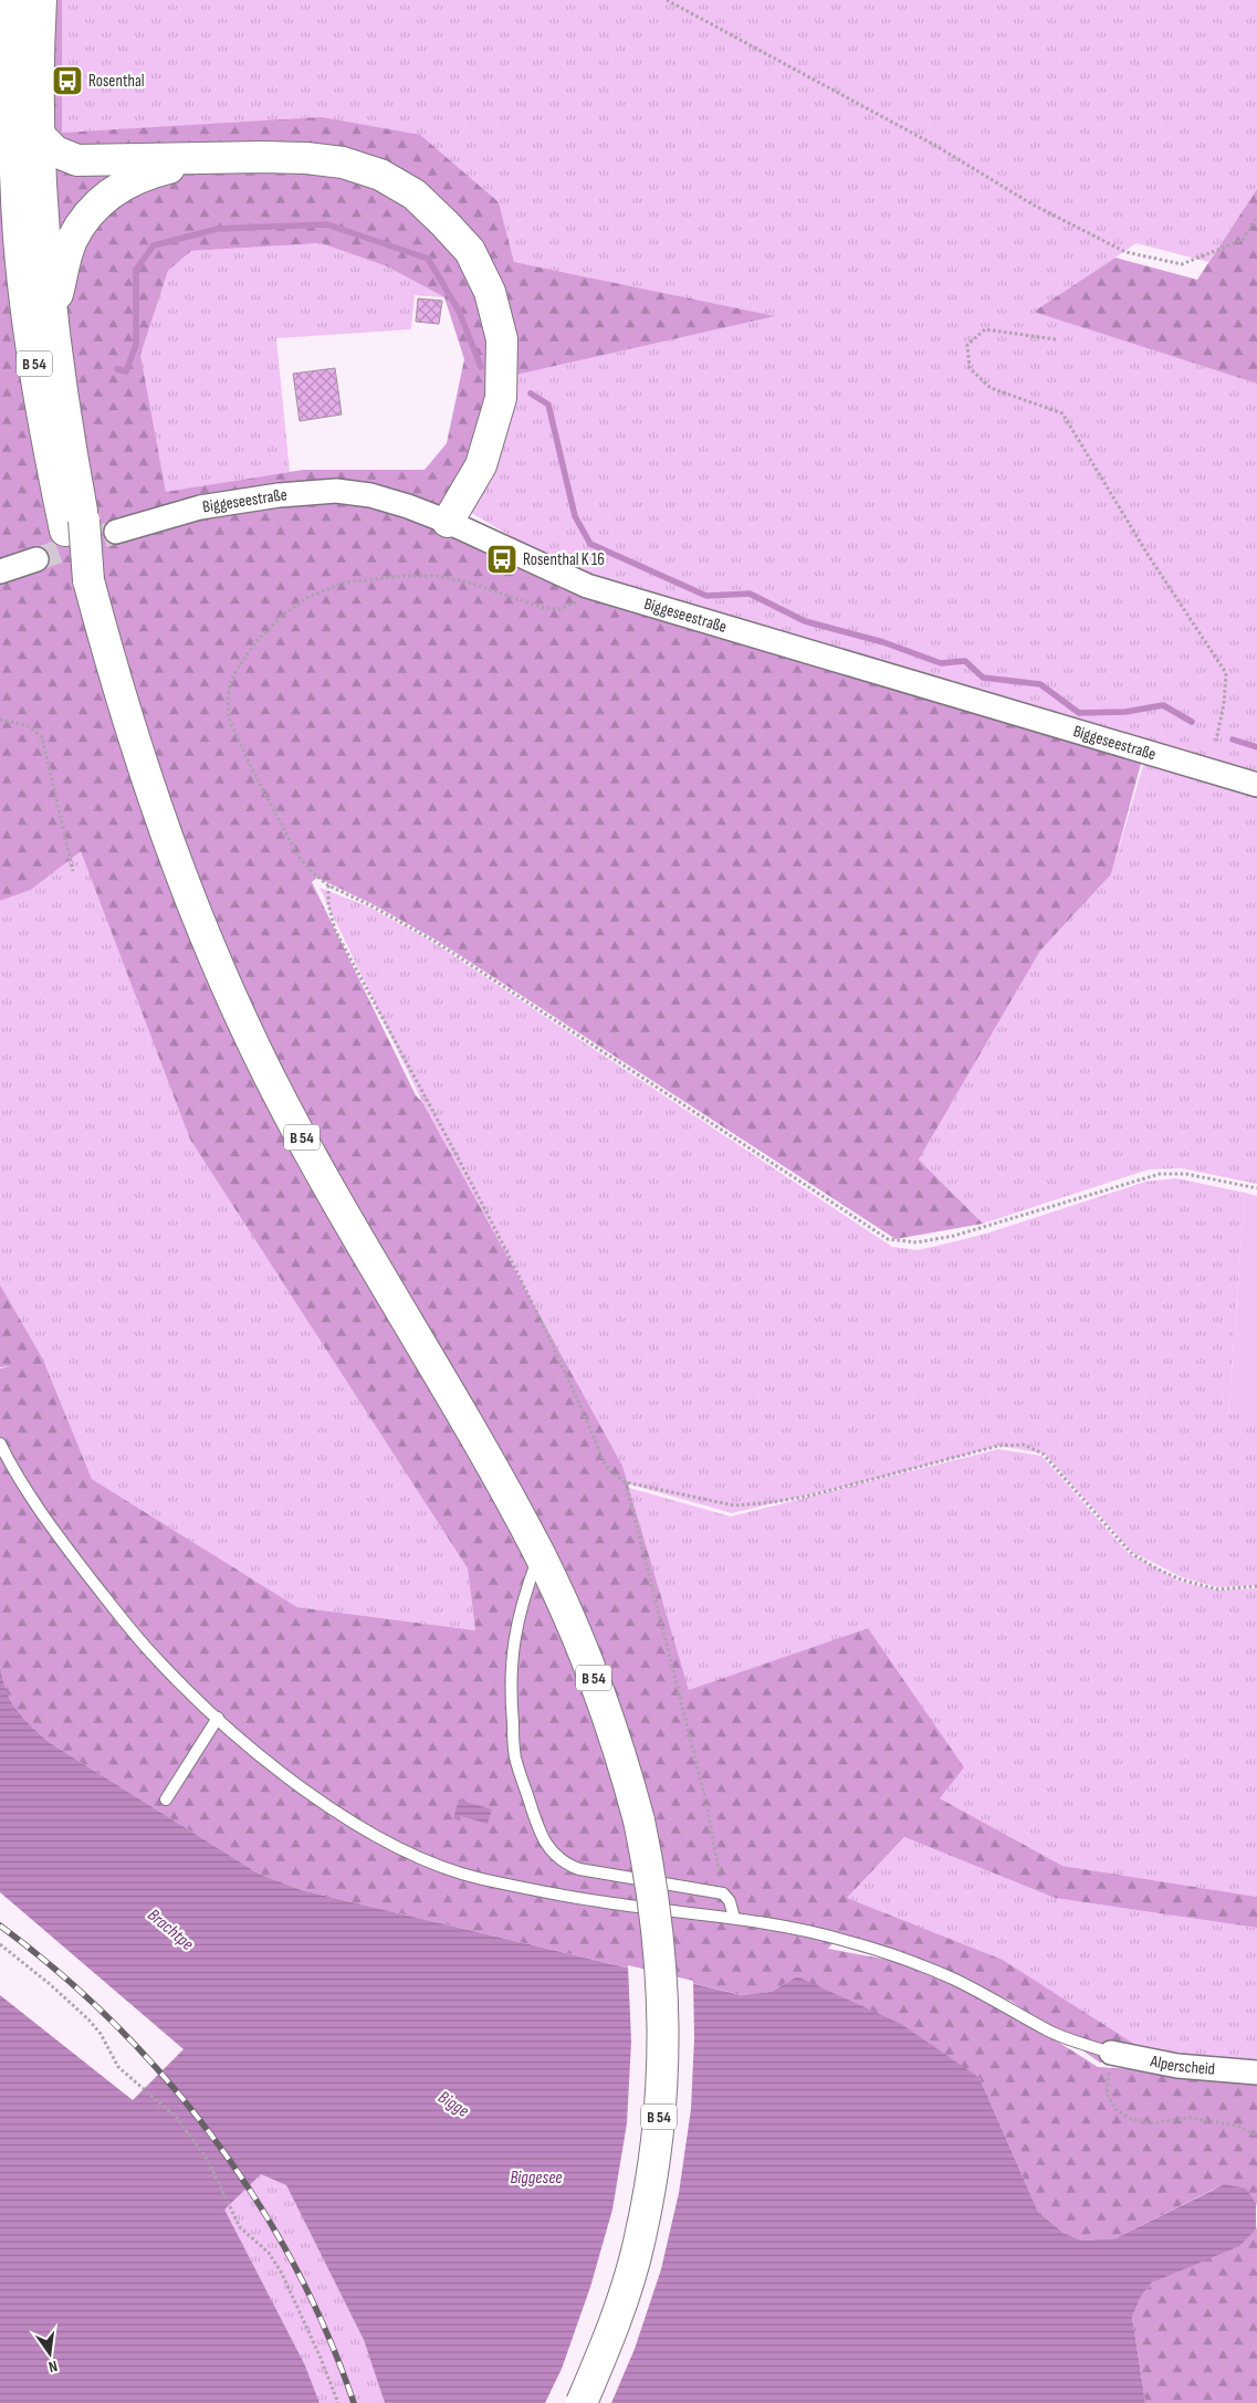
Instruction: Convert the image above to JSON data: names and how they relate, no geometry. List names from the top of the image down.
{
  "streets": {
    "main road": ["B 54"],
    "street": ["Biggeseestraße", "Alperscheid"]
  },
  "water": ["Brachtpe", "Bigge", "Biggesee"],
  "places": {
    "bus stop": ["Rosenthal", "Rosenthal K 16"]
  },
  "north": "bottom"
}
